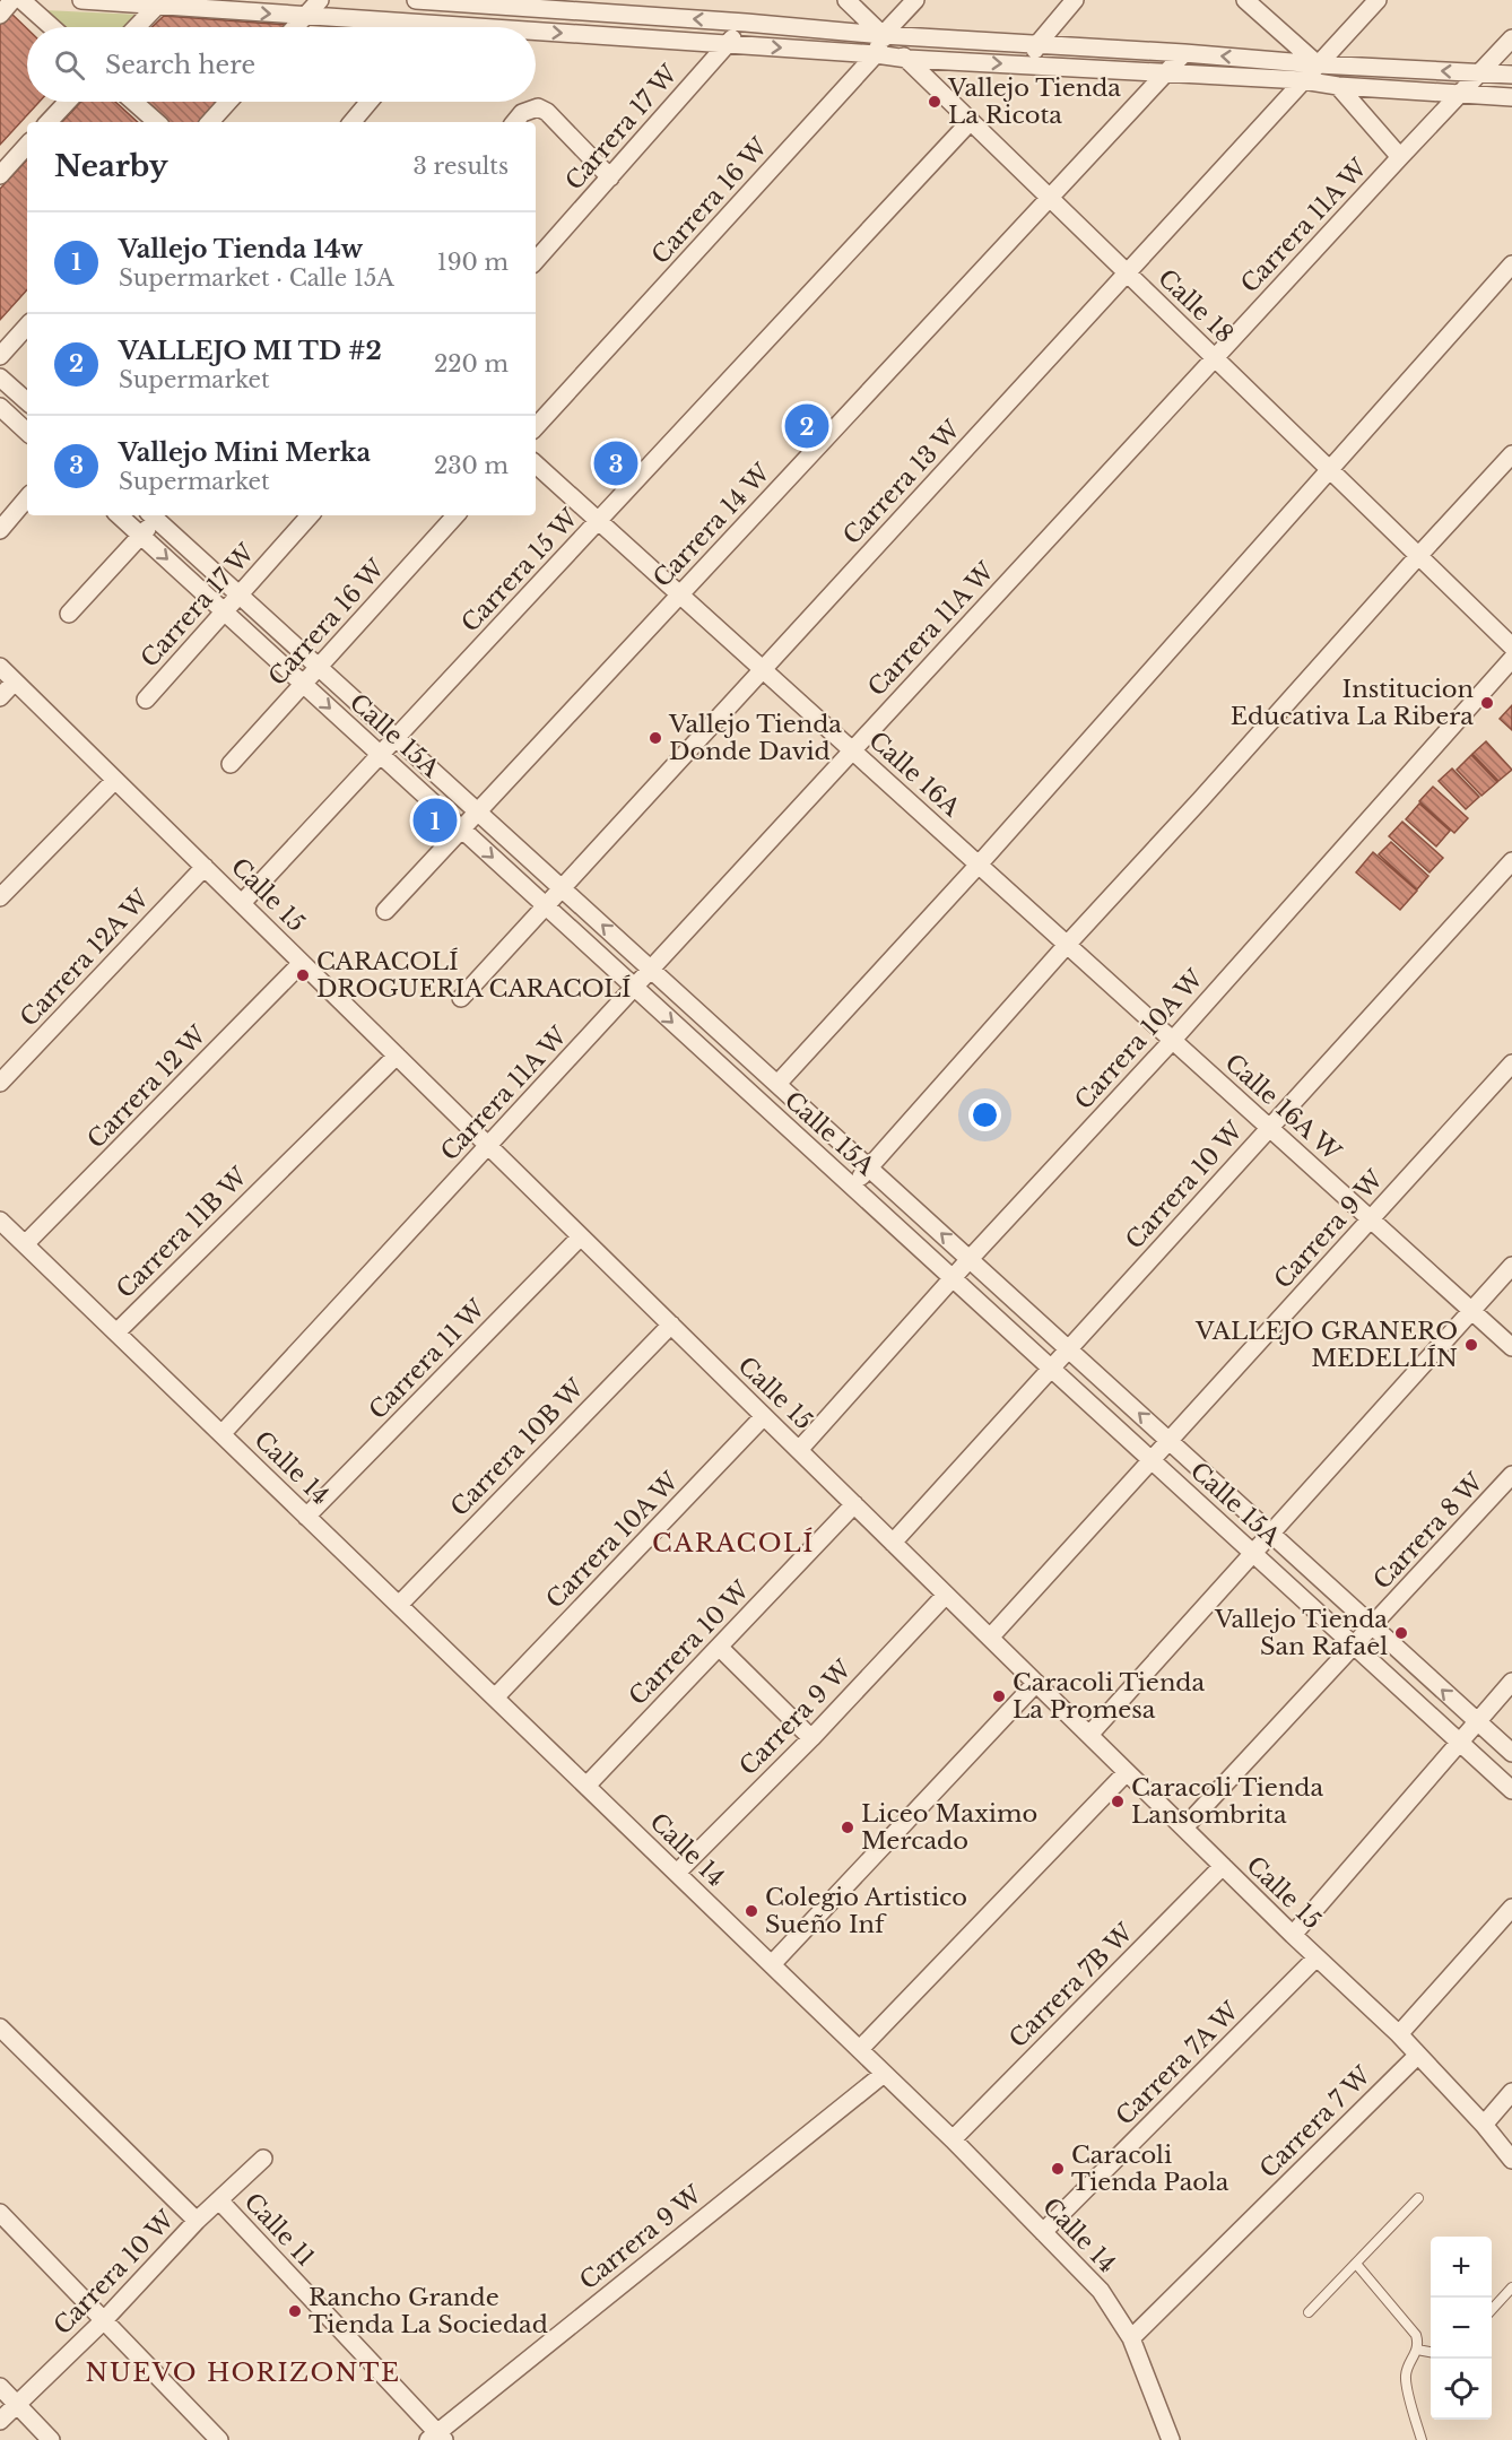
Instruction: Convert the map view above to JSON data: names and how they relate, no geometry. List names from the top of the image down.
{
  "streets": {
    "street": [
      "Carrera 17 W",
      "Carrera 16 W",
      "Carrera 11A W",
      "Calle 18",
      "Carrera 13 W",
      "Carrera 14 W",
      "Carrera 15 W",
      "Calle 15A",
      "Calle 16A",
      "Calle 15",
      "Carrera 12A W",
      "Carrera 10A W",
      "Carrera 12 W",
      "Calle 16A W",
      "Carrera 10 W",
      "Carrera 9 W",
      "Carrera 11B W",
      "Carrera 11 W",
      "Carrera 10B W",
      "Calle 14",
      "Carrera 8 W",
      "Carrera 7B W",
      "Carrera 7A W",
      "Carrera 7 W",
      "Calle 11"
    ]
  },
  "crossings": [
    ["Carrera 17 W", "Calle 15A"],
    ["Carrera 16 W", "Calle 18"],
    ["Carrera 16 W", "Calle 15A"],
    ["Carrera 11A W", "Calle 18"],
    ["Carrera 11A W", "Calle 15A"],
    ["Carrera 11A W", "Calle 16A"],
    ["Carrera 11A W", "Calle 15"],
    ["Carrera 11A W", "Calle 14"],
    ["Calle 18", "Carrera 13 W"],
    ["Calle 18", "Carrera 14 W"],
    ["Calle 18", "Carrera 15 W"],
    ["Carrera 13 W", "Calle 15A"],
    ["Carrera 13 W", "Calle 16A"],
    ["Carrera 14 W", "Calle 15A"],
    ["Carrera 14 W", "Calle 16A"],
    ["Carrera 15 W", "Calle 15A"],
    ["Carrera 15 W", "Calle 16A"],
    ["Carrera 15 W", "Calle 15"],
    ["Calle 15A", "Carrera 10A W"],
    ["Calle 15A", "Carrera 10 W"],
    ["Calle 15A", "Carrera 9 W"],
    ["Calle 15A", "Carrera 8 W"],
    ["Calle 16A", "Carrera 10A W"],
    ["Calle 16A", "Calle 16A W"],
    ["Calle 15", "Carrera 12A W"],
    ["Calle 15", "Carrera 10A W"],
    ["Calle 15", "Carrera 12 W"],
    ["Calle 15", "Carrera 10 W"],
    ["Calle 15", "Carrera 9 W"],
    ["Calle 15", "Carrera 11B W"],
    ["Calle 15", "Carrera 11 W"],
    ["Calle 15", "Carrera 10B W"],
    ["Calle 15", "Carrera 8 W"],
    ["Calle 15", "Carrera 7B W"],
    ["Calle 15", "Carrera 7A W"],
    ["Calle 15", "Carrera 7 W"],
    ["Carrera 10A W", "Calle 16A W"],
    ["Carrera 10A W", "Calle 14"],
    ["Carrera 12 W", "Carrera 11B W"],
    ["Calle 16A W", "Carrera 10 W"],
    ["Calle 16A W", "Carrera 9 W"],
    ["Carrera 10 W", "Calle 14"],
    ["Carrera 10 W", "Calle 11"],
    ["Carrera 9 W", "Calle 14"],
    ["Carrera 9 W", "Calle 11"],
    ["Carrera 11B W", "Calle 14"],
    ["Carrera 11 W", "Calle 14"],
    ["Carrera 10B W", "Calle 14"],
    ["Calle 14", "Carrera 7B W"],
    ["Calle 14", "Carrera 7A W"],
    ["Calle 14", "Carrera 7 W"]
  ],
  "districts": ["CARACOLÍ", "NUEVO HORIZONTE"],
  "places": [
    "Vallejo Tienda La Ricota",
    "Institucion Educativa La Ribera",
    "Vallejo Tienda Donde David",
    "CARACOLÍ DROGUERIA CARACOLÍ",
    "VALLEJO GRANERO MEDELLÍN",
    "Vallejo Tienda San Rafael",
    "Caracoli Tienda La Promesa",
    "Caracoli Tienda Lansombrita",
    "Liceo Maximo Mercado",
    "Colegio Artistico Sueño Inf",
    "Caracoli Tienda Paola",
    "Rancho Grande Tienda La Sociedad"
  ],
  "page": {
    "search": "Search here",
    "heading": ["Nearby", "3 results"],
    "list": [
      {
        "mark": "1",
        "name": "Vallejo Tienda 14w",
        "note": "Supermarket · Calle 15A",
        "value": "190 m"
      },
      {
        "mark": "2",
        "name": "VALLEJO MI TD #2",
        "note": "Supermarket",
        "value": "220 m"
      },
      {
        "mark": "3",
        "name": "Vallejo Mini Merka",
        "note": "Supermarket",
        "value": "230 m"
      }
    ],
    "pins": ["2", "3", "1"],
    "map_buttons": ["+", "−"]
  }
}
